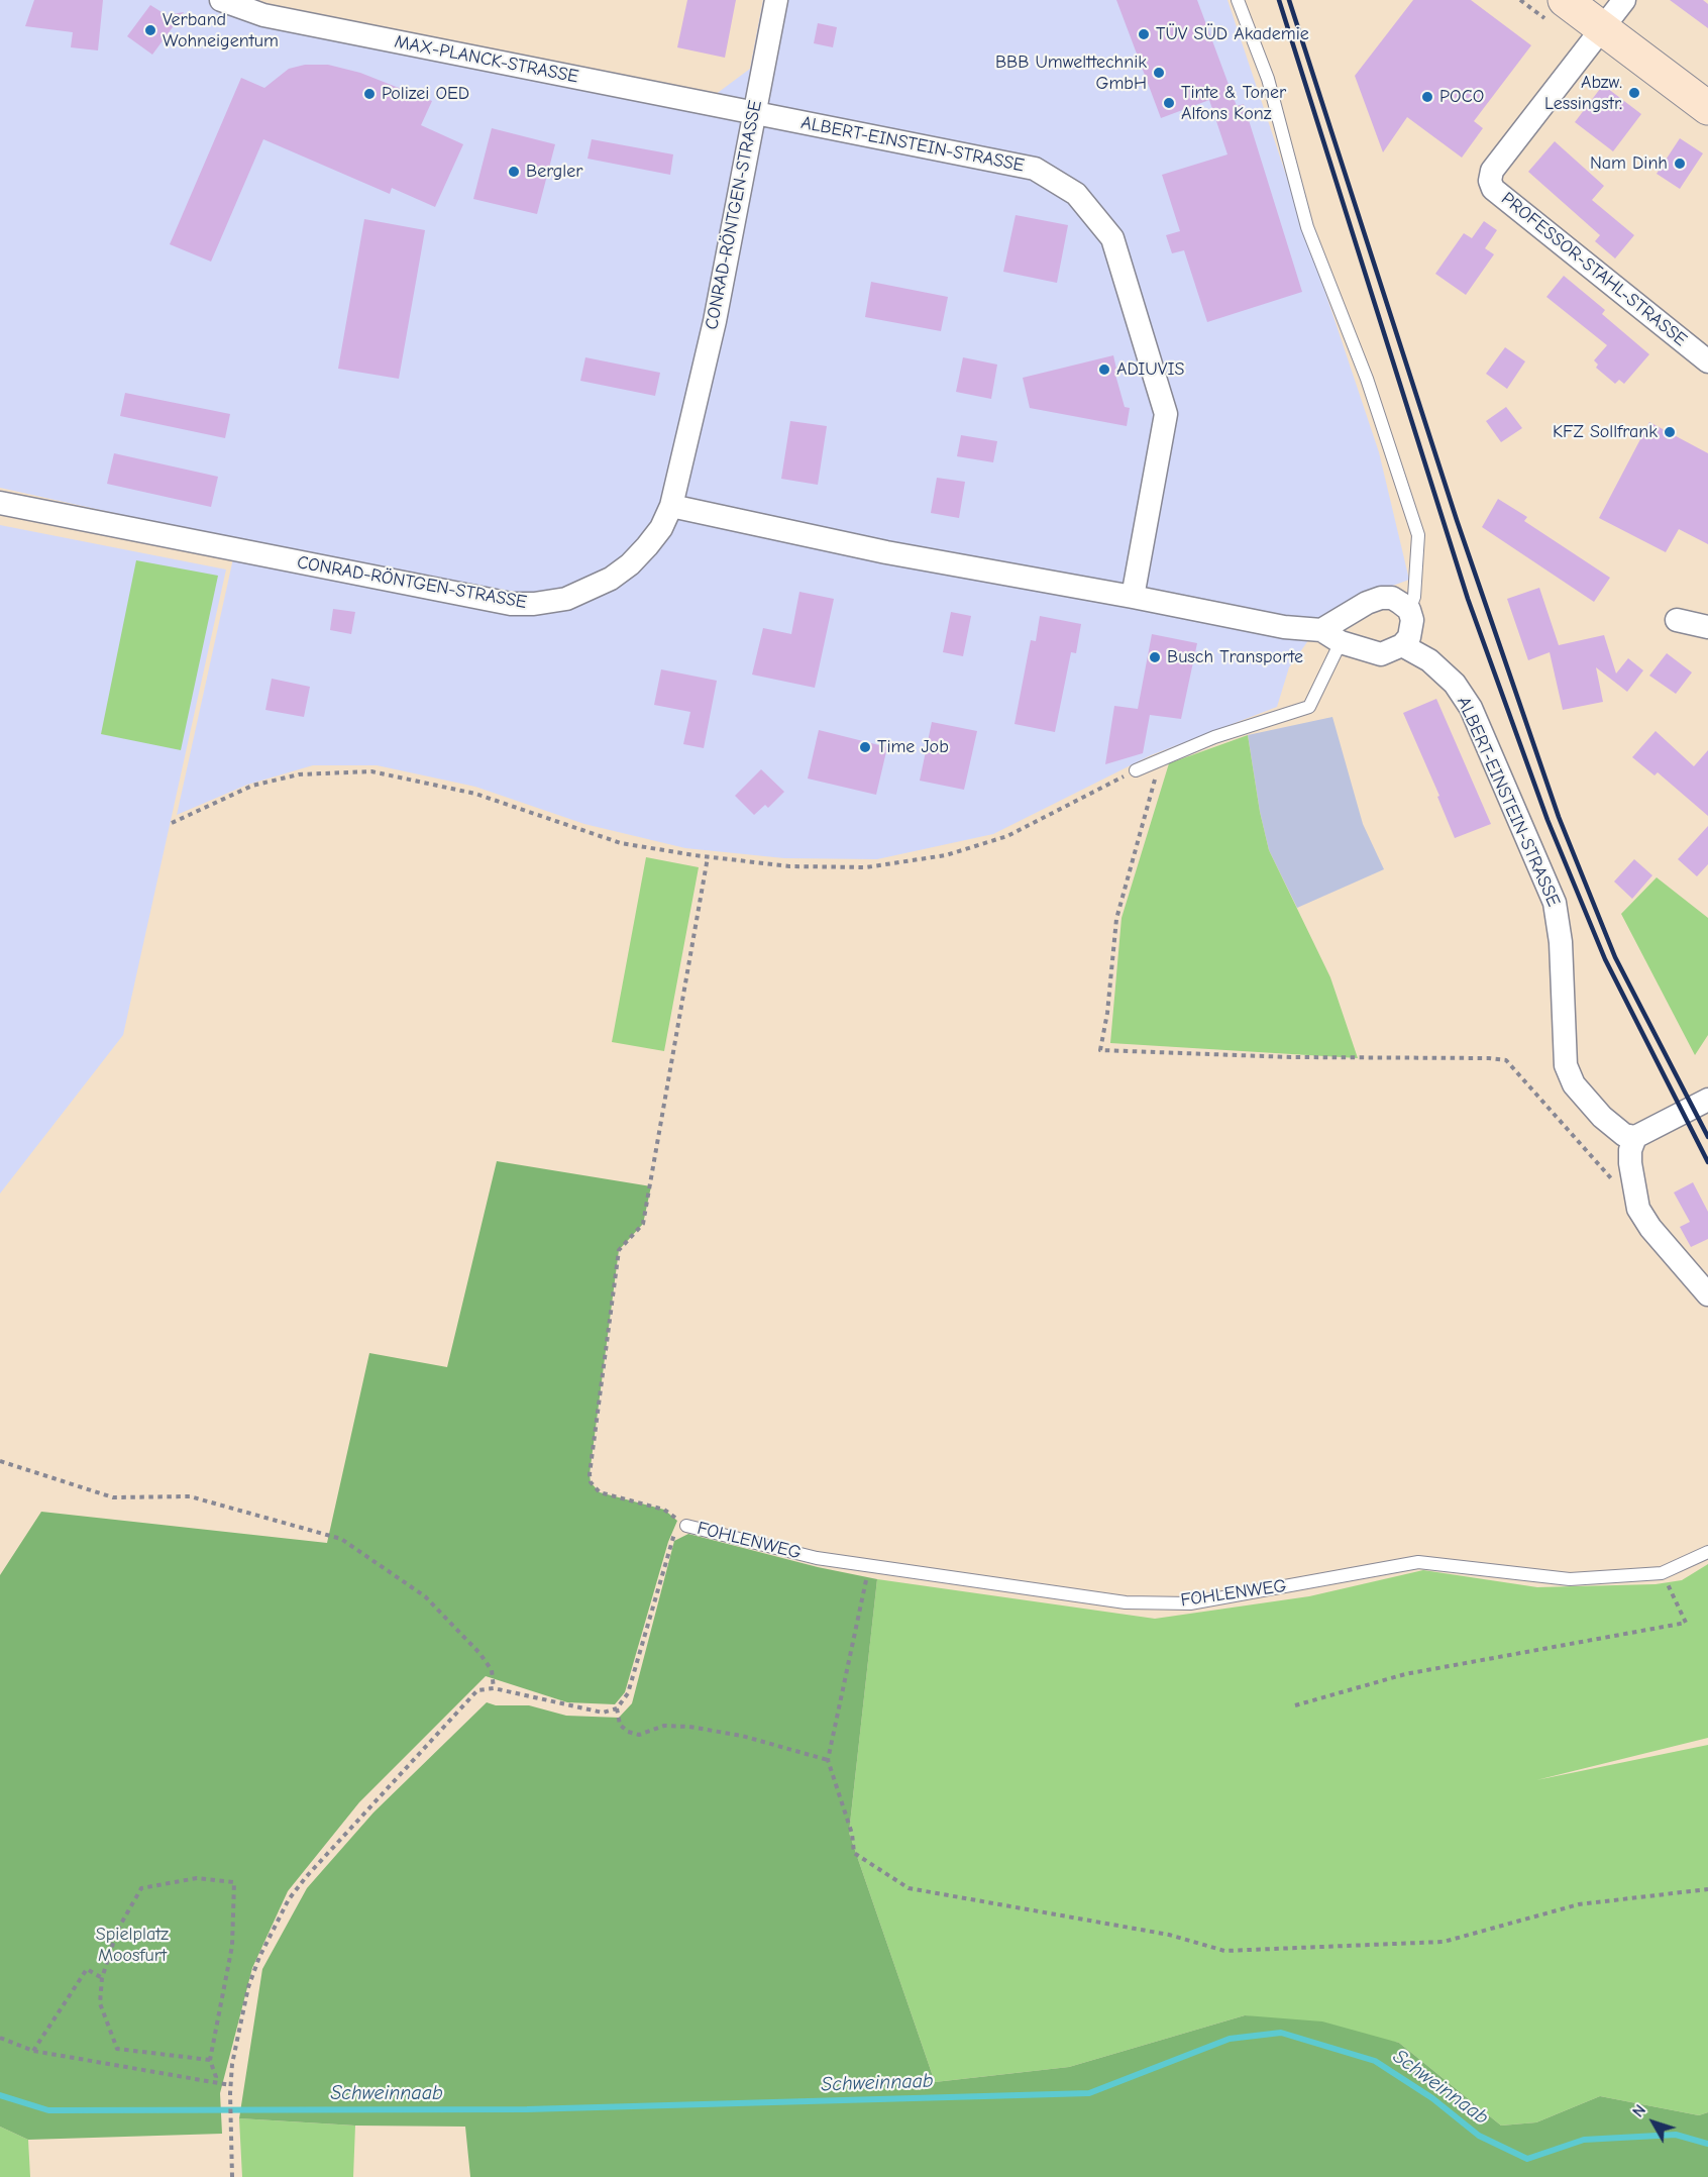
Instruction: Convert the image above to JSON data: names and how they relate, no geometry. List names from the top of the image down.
{
  "streets": {
    "street": [
      "MAX-PLANCK-STRASSE",
      "ALBERT-EINSTEIN-STRASSE",
      "CONRAD-RÖNTGEN-STRASSE",
      "PROFESSOR-STAHL-STRASSE"
    ],
    "lane": ["FOHLENWEG"]
  },
  "crossings": [
    ["MAX-PLANCK-STRASSE", "ALBERT-EINSTEIN-STRASSE"],
    ["MAX-PLANCK-STRASSE", "CONRAD-RÖNTGEN-STRASSE"],
    ["ALBERT-EINSTEIN-STRASSE", "CONRAD-RÖNTGEN-STRASSE"]
  ],
  "water": ["Schweinnaab"],
  "parks": ["Spielplatz Moosfurt"],
  "places": [
    "Verband Wohneigentum",
    "TÜV SÜD Akademie",
    "BBB Umwelttechnik GmbH",
    "Abzw. Lessingstr.",
    "Polizei OED",
    "POCO",
    "Tinte & Toner Alfons Konz",
    "Nam Dinh",
    "Bergler",
    "ADIUVIS",
    "KFZ Sollfrank",
    "Busch Transporte",
    "Time Job"
  ],
  "north": "top left"
}
